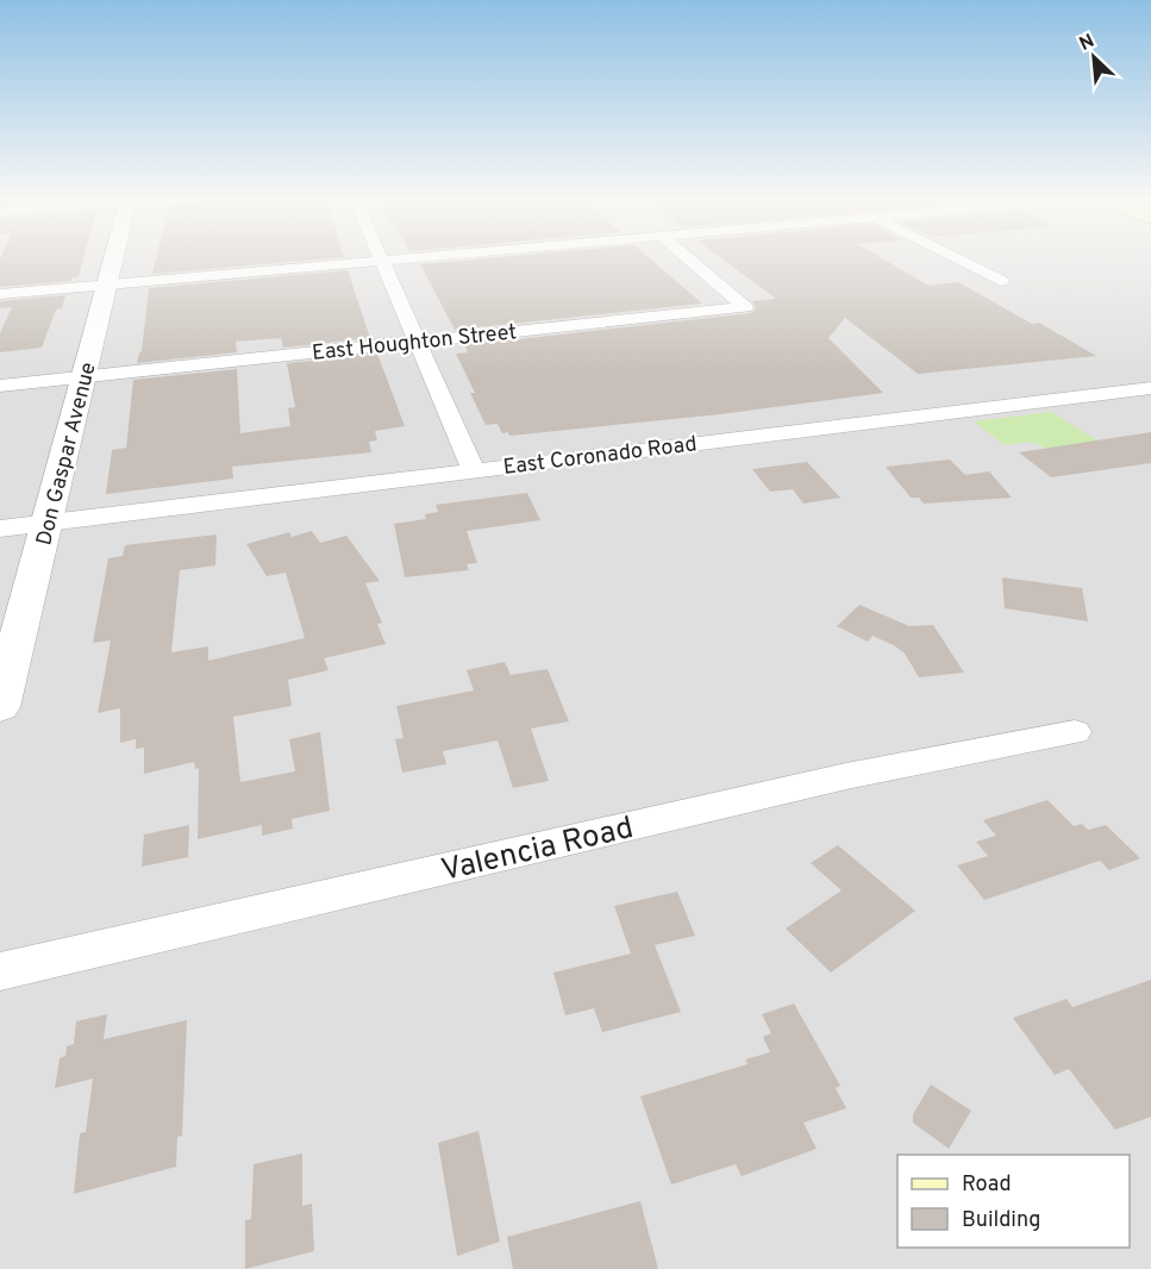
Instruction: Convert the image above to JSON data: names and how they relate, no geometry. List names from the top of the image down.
{
  "streets": {
    "street": [
      "East Houghton Street",
      "Don Gaspar Avenue",
      "East Coronado Road",
      "Valencia Road"
    ]
  },
  "crossings": [
    ["East Houghton Street", "Don Gaspar Avenue"],
    ["Don Gaspar Avenue", "East Coronado Road"]
  ],
  "legend": ["Road", "Building"],
  "north": "top left"
}
